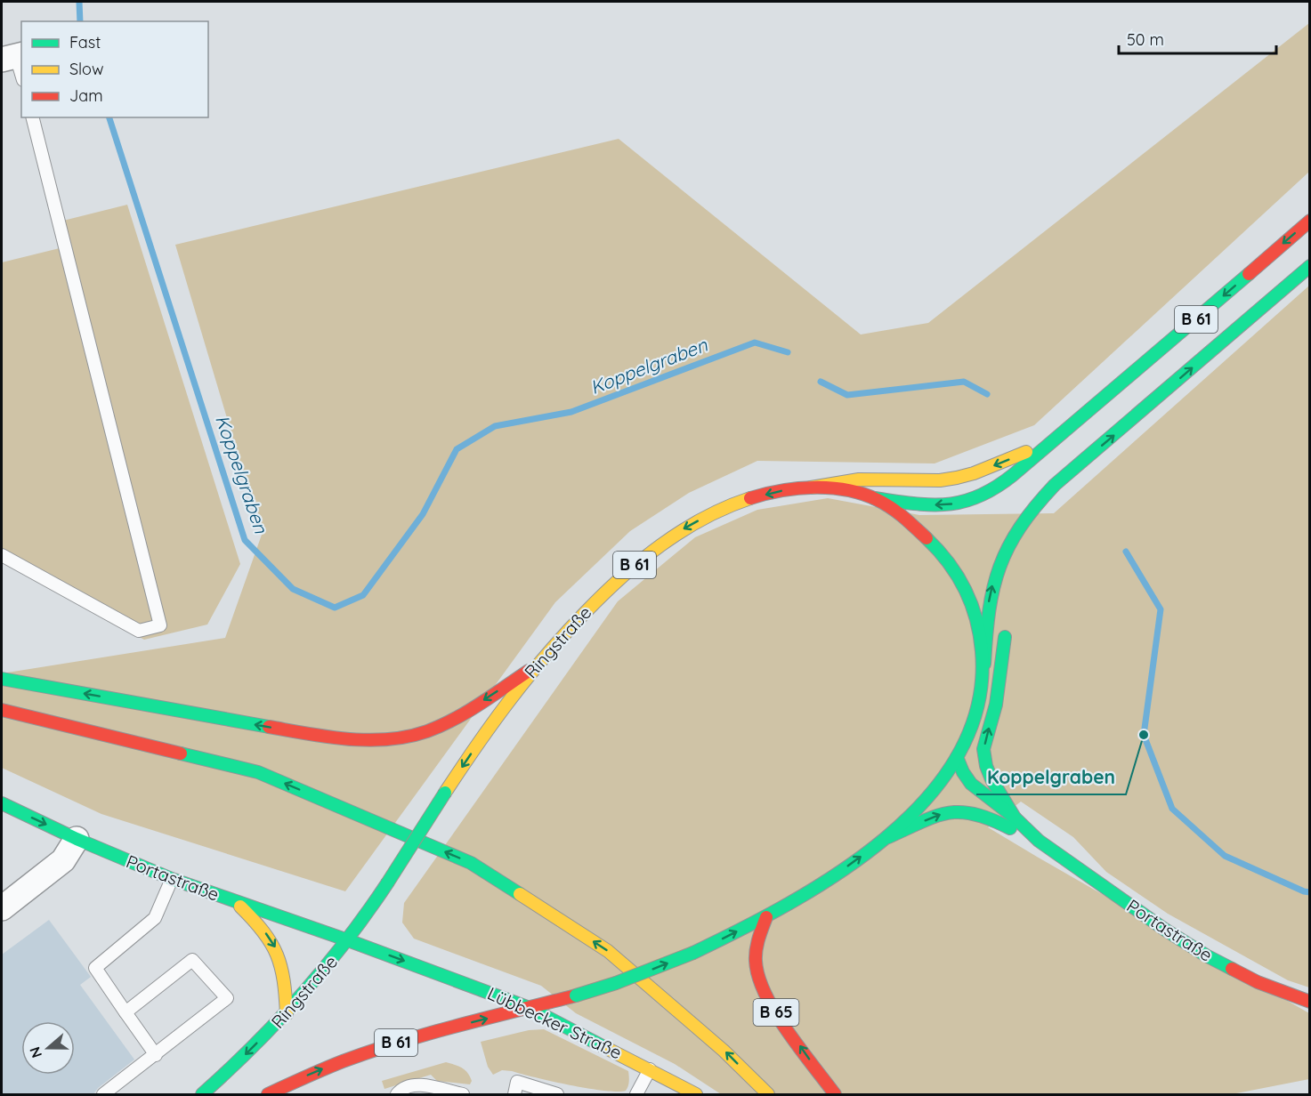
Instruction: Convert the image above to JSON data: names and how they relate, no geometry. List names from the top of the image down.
{
  "streets": {
    "main road": [
      "B 61",
      "Ringstraße",
      "Portastraße",
      "B 65",
      "Lübbecker Straße"
    ]
  },
  "crossings": [
    ["B 61", "Ringstraße"],
    ["B 61", "Portastraße"],
    ["B 61", "B 65"],
    ["B 61", "Lübbecker Straße"],
    ["Ringstraße", "Portastraße"],
    ["Ringstraße", "Lübbecker Straße"],
    ["Portastraße", "Lübbecker Straße"]
  ],
  "one_way": ["Ringstraße"],
  "water": ["Koppelgraben"],
  "places": ["Koppelgraben"],
  "legend": ["Fast", "Slow", "Jam"],
  "scale_bar": "50 m",
  "north": "left"
}
